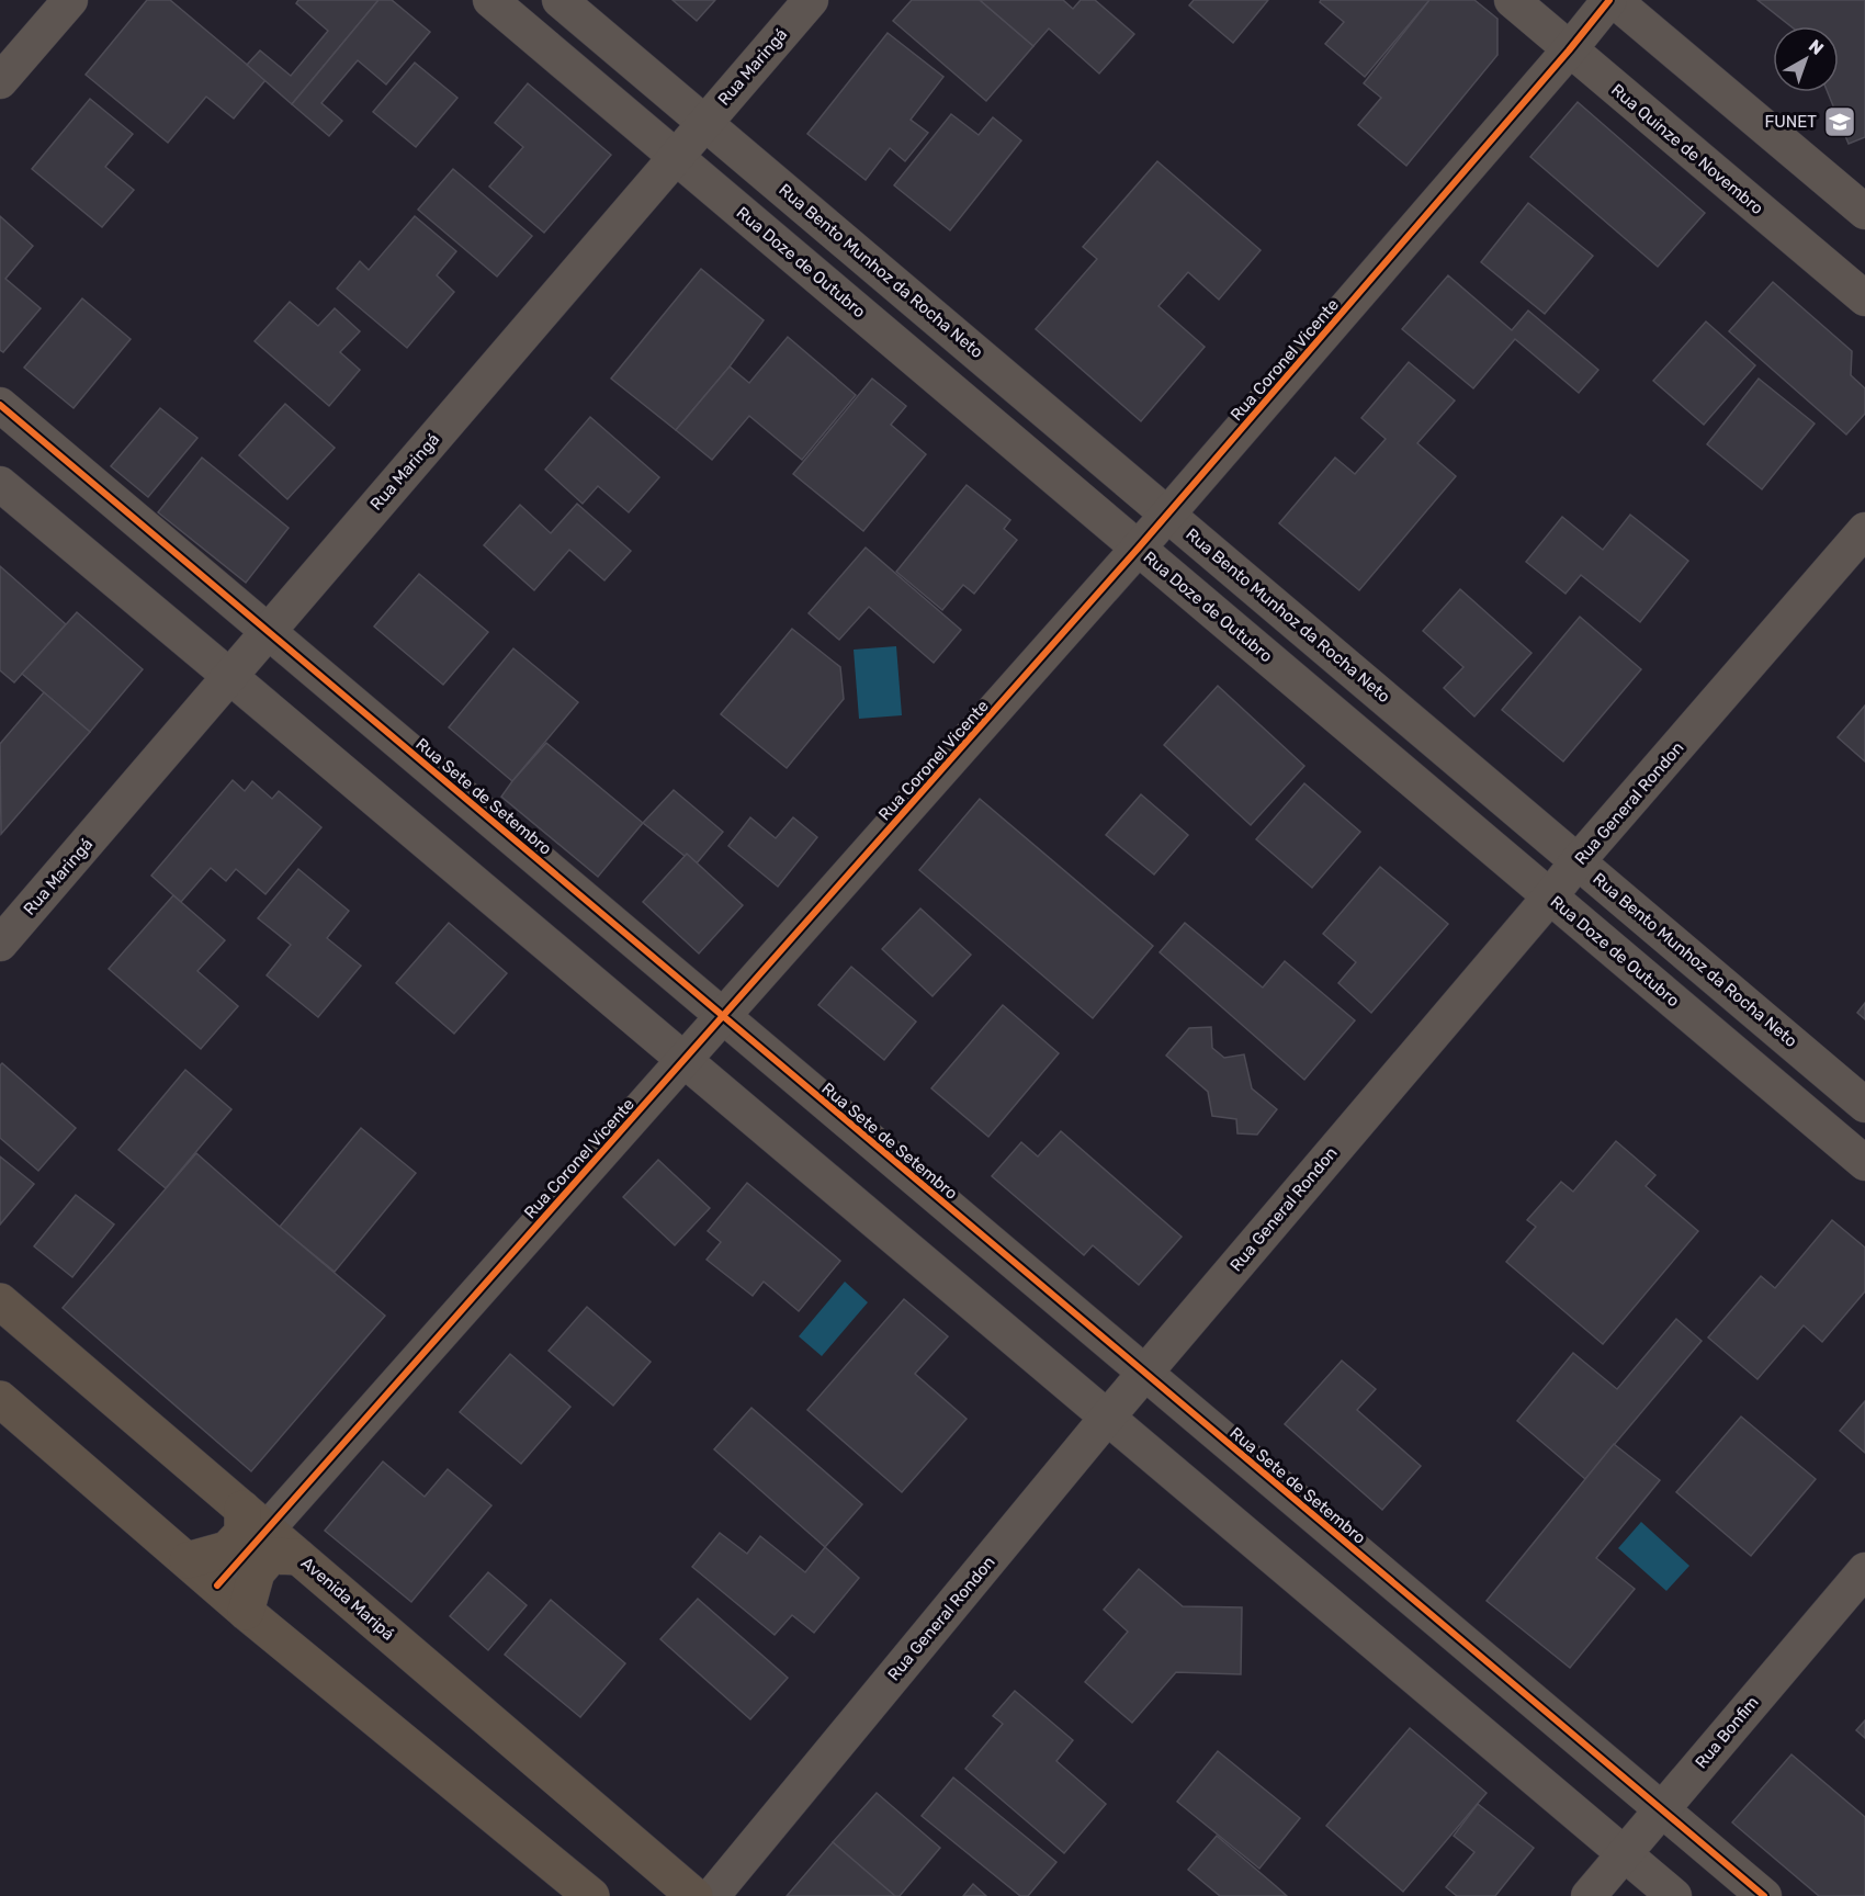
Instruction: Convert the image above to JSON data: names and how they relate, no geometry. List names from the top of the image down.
{
  "streets": {
    "main road": ["Avenida Maripá"],
    "street": [
      "Rua Maringá",
      "Rua Quinze de Novembro",
      "Rua Doze de Outubro",
      "Rua Bento Munhoz da Rocha Neto",
      "Rua Coronel Vicente",
      "Rua Sete de Setembro",
      "Rua General Rondon",
      "Rua Bonfim"
    ]
  },
  "crossings": [
    ["Rua Maringá", "Rua Doze de Outubro"],
    ["Rua Maringá", "Rua Bento Munhoz da Rocha Neto"],
    ["Rua Maringá", "Rua Sete de Setembro"],
    ["Rua Quinze de Novembro", "Rua Coronel Vicente"],
    ["Rua Doze de Outubro", "Rua Coronel Vicente"],
    ["Rua Doze de Outubro", "Rua General Rondon"],
    ["Rua Bento Munhoz da Rocha Neto", "Rua Coronel Vicente"],
    ["Rua Bento Munhoz da Rocha Neto", "Rua General Rondon"],
    ["Rua Coronel Vicente", "Rua Sete de Setembro"],
    ["Rua Coronel Vicente", "Avenida Maripá"],
    ["Rua Sete de Setembro", "Rua General Rondon"],
    ["Rua Sete de Setembro", "Rua Bonfim"]
  ],
  "places": {
    "school or university": ["FUNET"]
  },
  "north": "top right"
}
